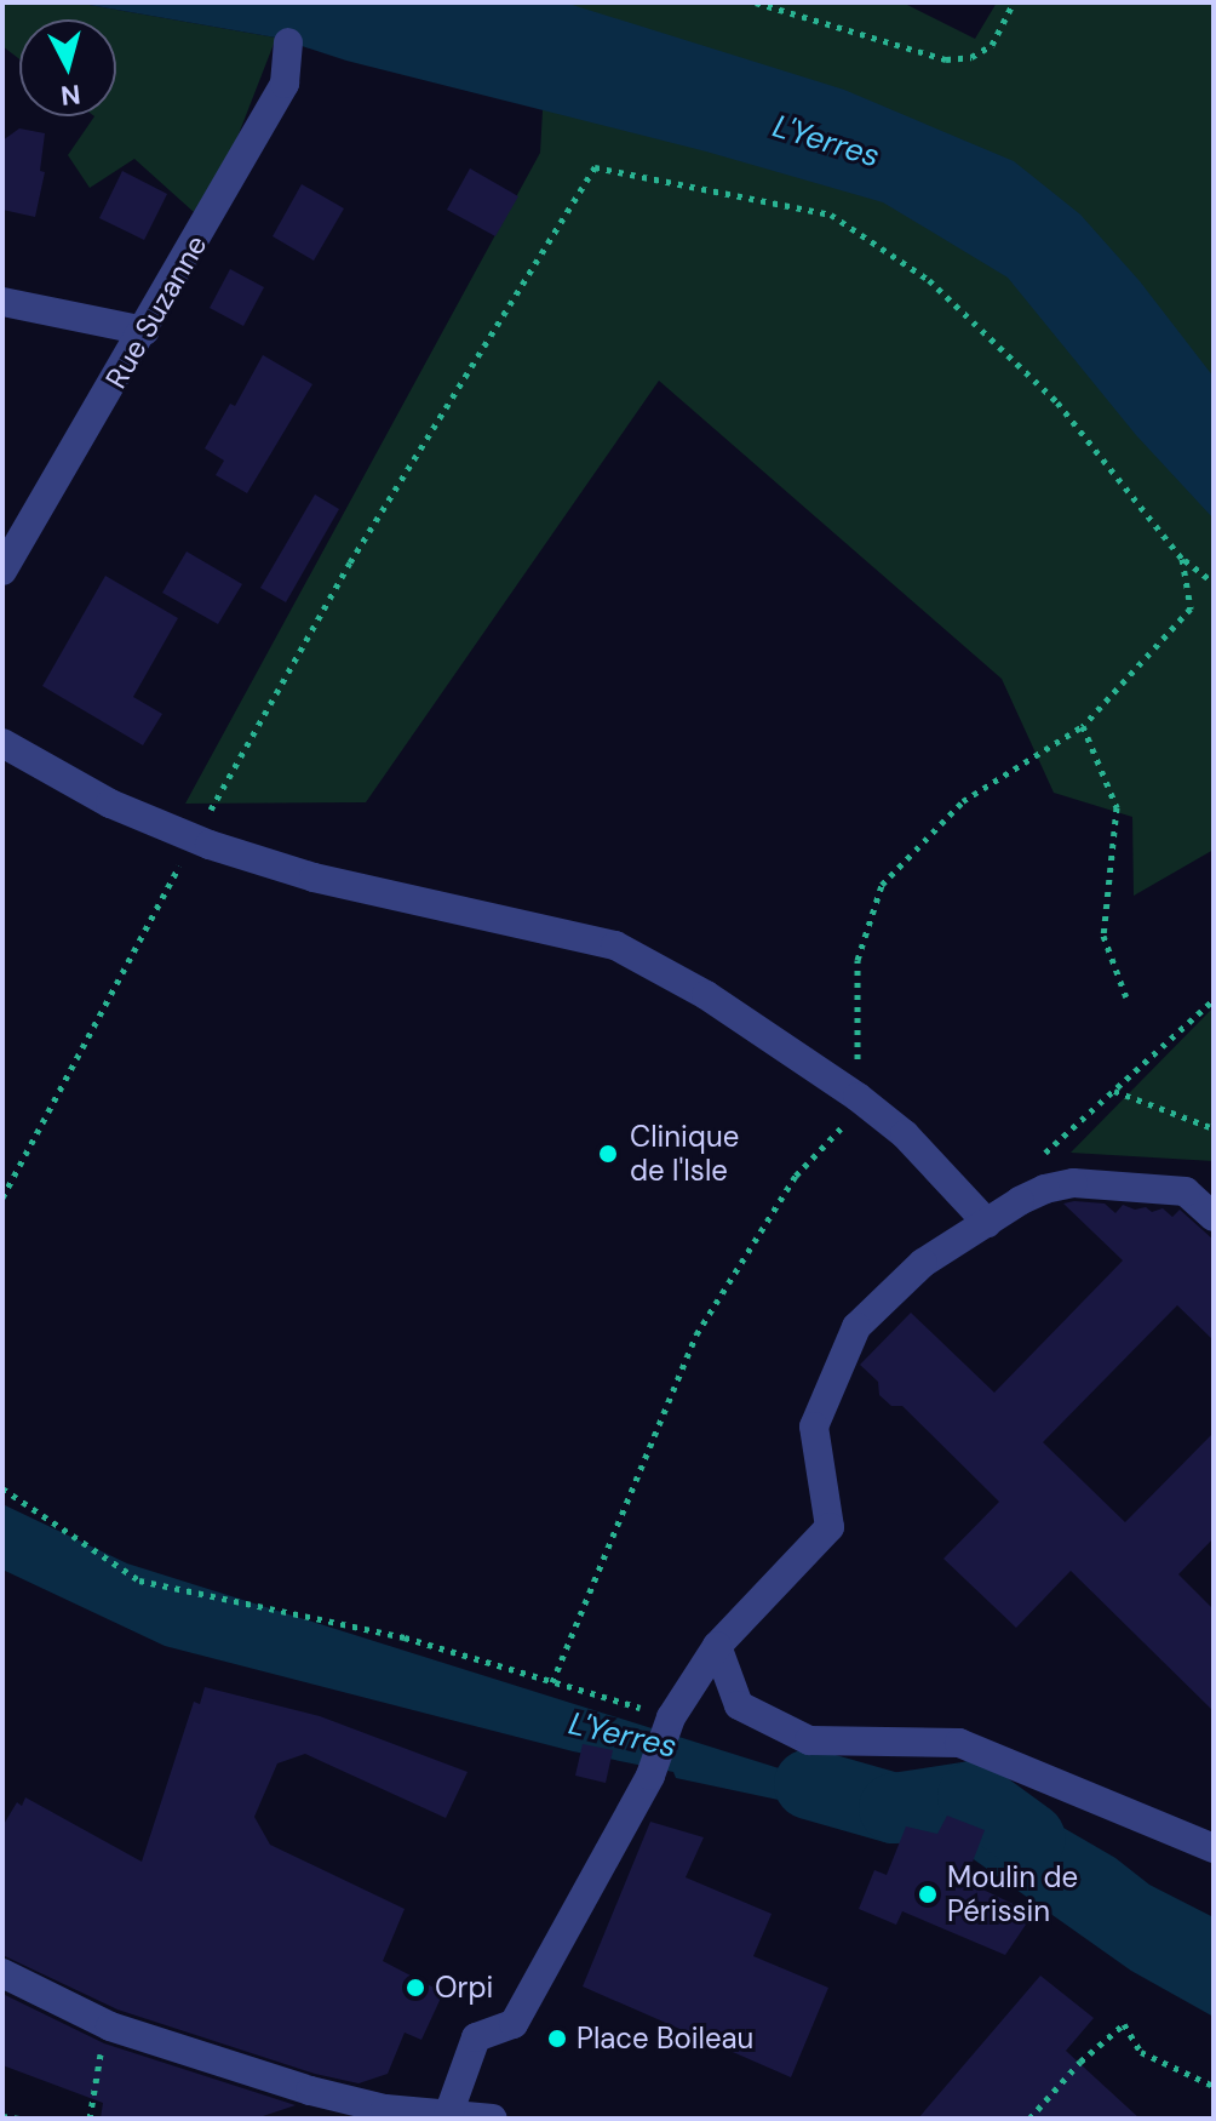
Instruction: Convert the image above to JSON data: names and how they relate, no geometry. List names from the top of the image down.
{
  "streets": {
    "street": ["Rue Suzanne"]
  },
  "water": ["L'Yerres"],
  "places": [
    "Clinique de l'Isle",
    "Moulin de Périssin",
    "Orpi",
    "Place Boileau"
  ],
  "north": "bottom"
}
